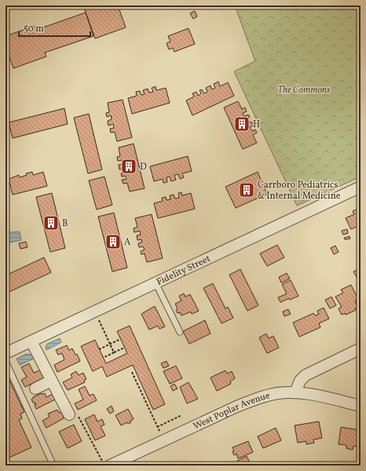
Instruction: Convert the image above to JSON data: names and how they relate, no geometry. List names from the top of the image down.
{
  "streets": {
    "street": ["Fidelity Street", "West Poplar Avenue"]
  },
  "parks": ["The Commons"],
  "places": {
    "building": [
      "H",
      "D",
      "Carrboro Pediatrics & Internal Medicine",
      "B",
      "A"
    ]
  },
  "scale_bar": "50 m"
}
